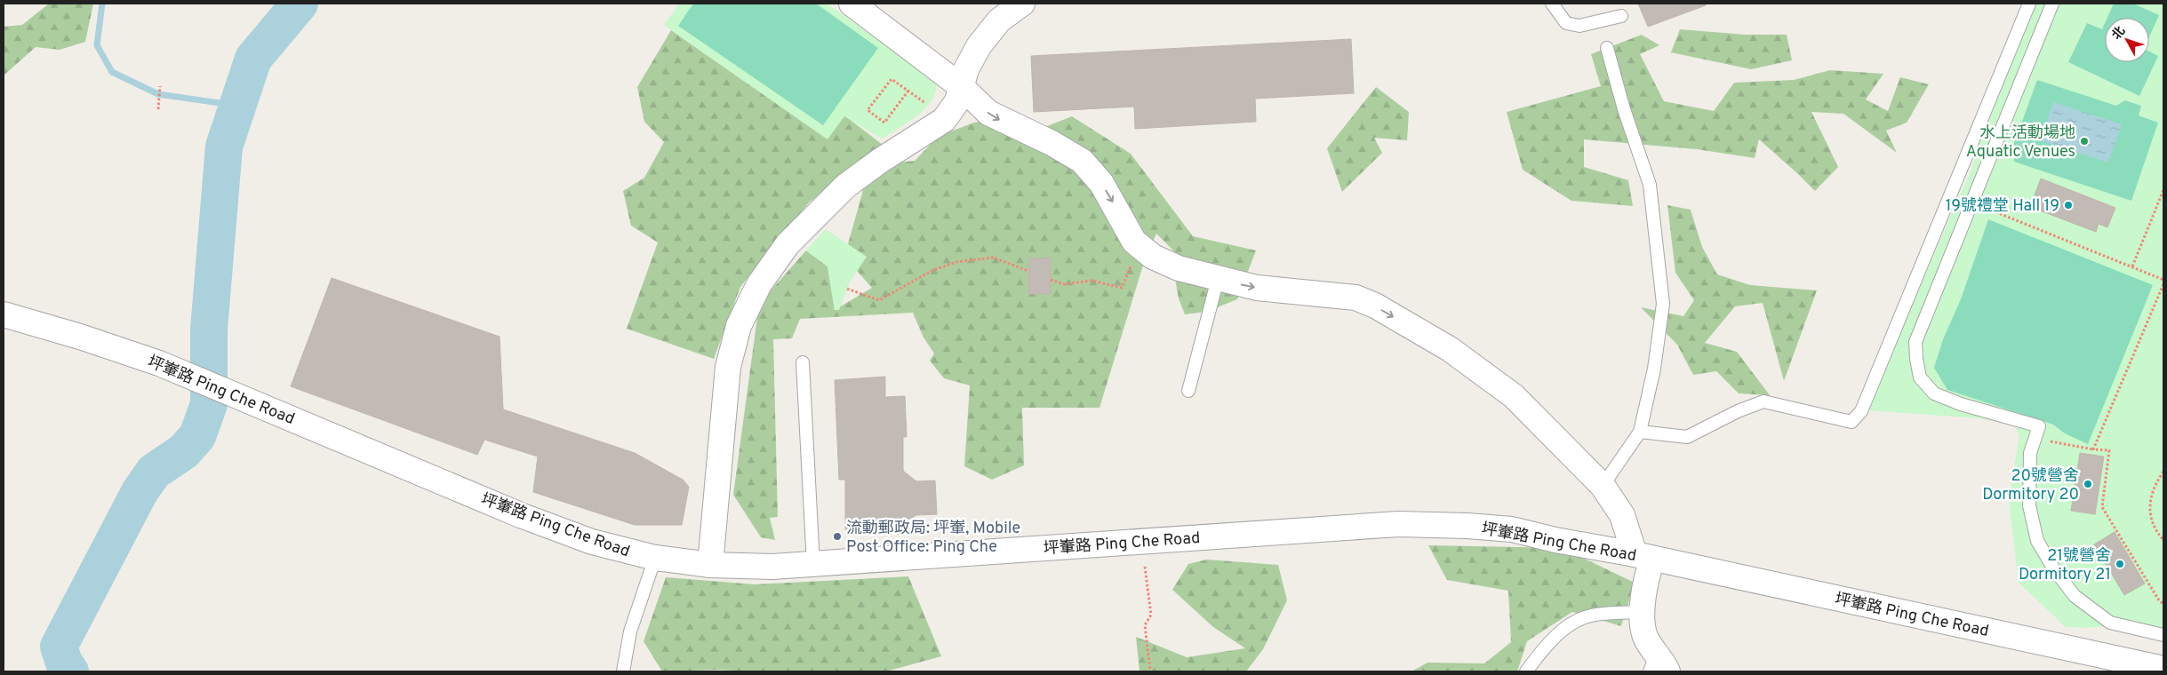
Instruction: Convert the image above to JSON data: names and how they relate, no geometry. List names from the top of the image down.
{
  "streets": {
    "street": ["坪輋路 Ping Che Road"]
  },
  "places": [
    "水上活動場地 Aquatic Venues",
    "19號禮堂 Hall 19",
    "20號營舍 Dormitory 20",
    "流動郵政局: 坪輋, Mobile Post Office: Ping Che",
    "21號營舍 Dormitory 21"
  ],
  "north": "top left"
}
